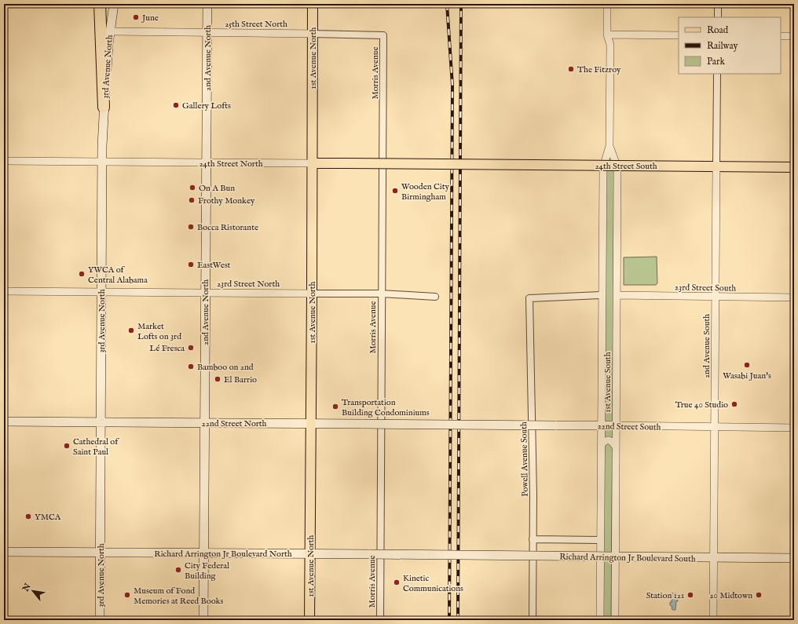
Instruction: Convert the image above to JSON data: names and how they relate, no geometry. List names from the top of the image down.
{
  "streets": {
    "main road": [
      "2nd Avenue North",
      "1st Avenue North",
      "3rd Avenue North",
      "24th Street North",
      "24th Street South",
      "22nd Street North",
      "22nd Street South",
      "Richard Arrington Jr Boulevard North",
      "Richard Arrington Jr Boulevard South"
    ],
    "street": [
      "25th Street North",
      "Morris Avenue",
      "23rd Street North",
      "23rd Street South",
      "2nd Avenue South",
      "1st Avenue South",
      "Powell Avenue South"
    ]
  },
  "crossings": [
    ["25th Street North", "2nd Avenue North"],
    ["25th Street North", "1st Avenue North"],
    ["25th Street North", "3rd Avenue North"],
    ["25th Street North", "Morris Avenue"],
    ["2nd Avenue North", "24th Street North"],
    ["2nd Avenue North", "23rd Street North"],
    ["2nd Avenue North", "22nd Street North"],
    ["2nd Avenue North", "Richard Arrington Jr Boulevard North"],
    ["1st Avenue North", "24th Street North"],
    ["1st Avenue North", "23rd Street North"],
    ["1st Avenue North", "22nd Street North"],
    ["1st Avenue North", "Richard Arrington Jr Boulevard North"],
    ["3rd Avenue North", "24th Street North"],
    ["3rd Avenue North", "23rd Street North"],
    ["3rd Avenue North", "22nd Street North"],
    ["3rd Avenue North", "Richard Arrington Jr Boulevard North"],
    ["Morris Avenue", "23rd Street North"],
    ["24th Street North", "24th Street South"],
    ["24th Street South", "2nd Avenue South"],
    ["23rd Street South", "2nd Avenue South"],
    ["23rd Street South", "1st Avenue South"],
    ["2nd Avenue South", "22nd Street South"],
    ["2nd Avenue South", "Richard Arrington Jr Boulevard South"],
    ["1st Avenue South", "22nd Street South"],
    ["1st Avenue South", "Powell Avenue South"],
    ["1st Avenue South", "Richard Arrington Jr Boulevard South"],
    ["22nd Street North", "22nd Street South"],
    ["Richard Arrington Jr Boulevard North", "Richard Arrington Jr Boulevard South"]
  ],
  "places": [
    "June",
    "The Fitzroy",
    "Gallery Lofts",
    "On A Bun",
    "Wooden City Birmingham",
    "Frothy Monkey",
    "Bocca Ristorante",
    "EastWest",
    "YWCA of Central Alabama",
    "Market Lofts on 3rd",
    "Lé Fresca",
    "Wasabi Juan's",
    "Bamboo on 2nd",
    "El Barrio",
    "True 40 Studio",
    "Transportation Building Condominiums",
    "Cathedral of Saint Paul",
    "YMCA",
    "City Federal Building",
    "Kinetic Communications",
    "Museum of Fond Memories at Reed Books",
    "Station 121",
    "20 Midtown"
  ],
  "legend": ["Road", "Railway", "Park"],
  "north": "top left"
}
